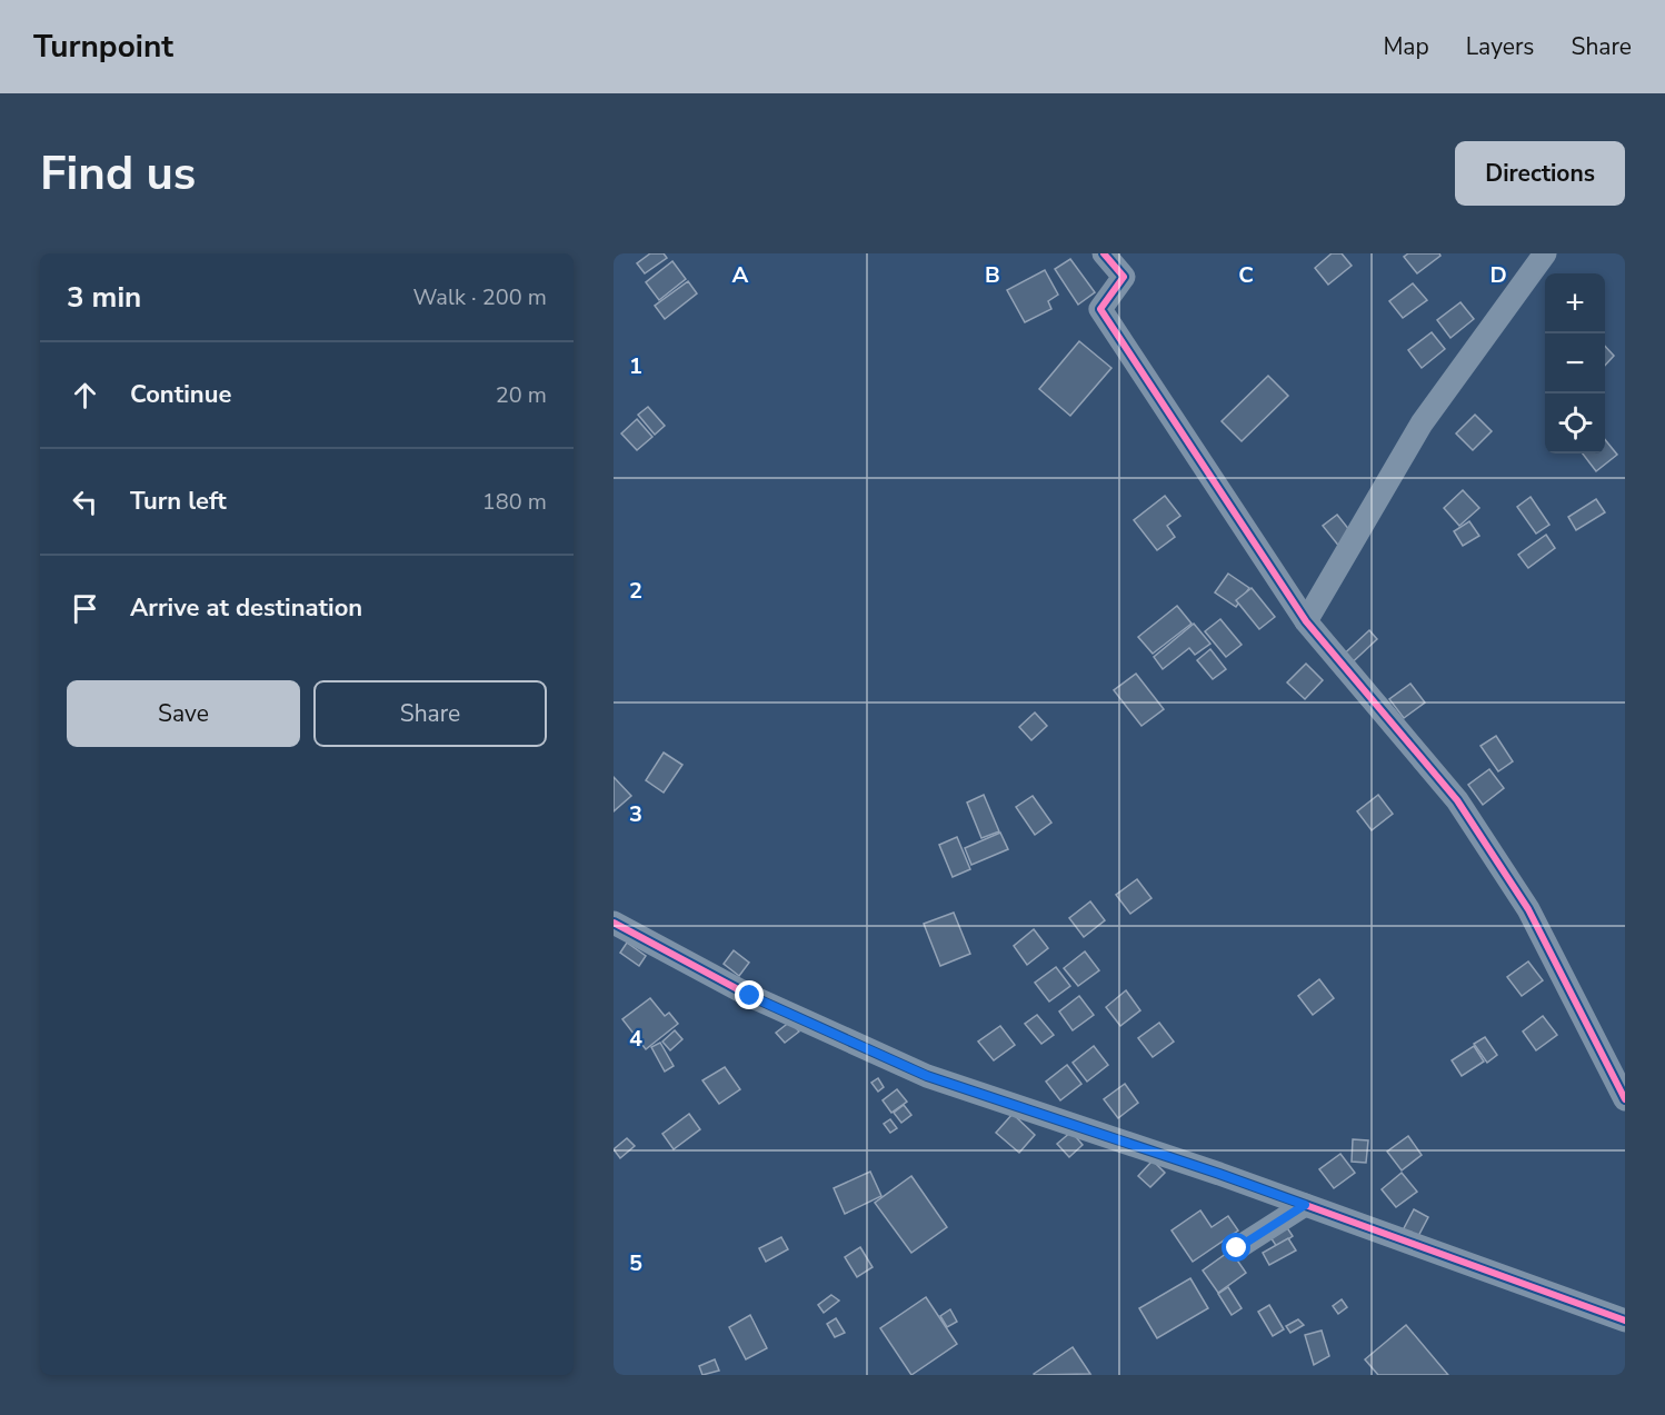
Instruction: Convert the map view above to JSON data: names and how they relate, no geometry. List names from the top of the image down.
{
  "page": {
    "header": "Turnpoint",
    "nav": ["Map", "Layers", "Share"],
    "buttons": [
      "Directions",
      ["Save", "Share"]
    ],
    "title": "Find us",
    "heading": ["3 min", "Walk · 200 m"],
    "map_buttons": ["+", "−"],
    "list": [
      ["Continue", "20 m"],
      ["Turn left", "180 m"],
      "Arrive at destination"
    ]
  },
  "grid": {
    "columns": [
      "A",
      "B",
      "C",
      "D"
    ],
    "rows": [
      "1",
      "2",
      "3",
      "4",
      "5"
    ]
  }
}
